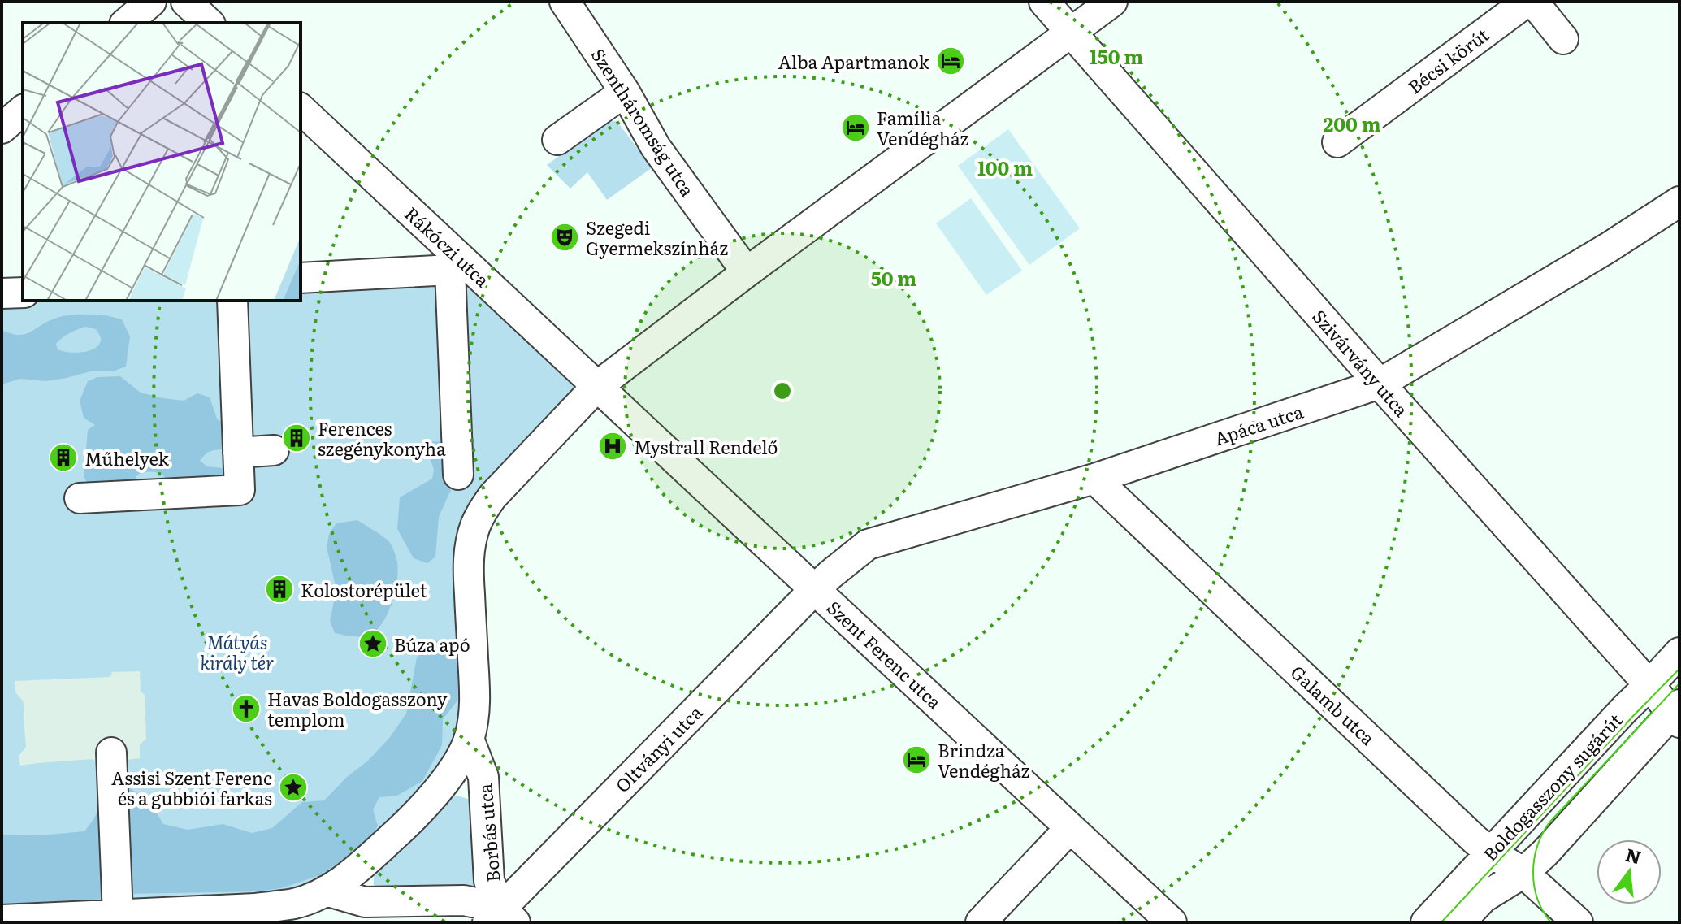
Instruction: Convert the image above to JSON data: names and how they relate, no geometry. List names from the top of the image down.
{
  "streets": {
    "street": [
      "Bécsi körút",
      "Szentháromság utca",
      "Rákóczi utca",
      "Szivárvány utca",
      "Apáca utca",
      "Szent Ferenc utca",
      "Galamb utca",
      "Oltványi utca",
      "Boldogasszony sugárút",
      "Borbás utca"
    ]
  },
  "crossings": [
    ["Rákóczi utca", "Szent Ferenc utca"],
    ["Szivárvány utca", "Apáca utca"],
    ["Szivárvány utca", "Boldogasszony sugárút"],
    ["Apáca utca", "Szent Ferenc utca"],
    ["Apáca utca", "Galamb utca"],
    ["Apáca utca", "Oltványi utca"],
    ["Szent Ferenc utca", "Oltványi utca"],
    ["Galamb utca", "Boldogasszony sugárút"],
    ["Oltványi utca", "Borbás utca"]
  ],
  "parks": ["Mátyás király tér"],
  "places": {
    "hotel": ["Alba Apartmanok", "Família Vendégház", "Brindza Vendégház"],
    "theatre": ["Szegedi Gyermekszínház"],
    "building": ["Ferences szegénykonyha", "Műhelyek", "Kolostorépület"],
    "hospital": ["Mystrall Rendelő"],
    "place": ["Búza apó", "Assisi Szent Ferenc és a gubbiói farkas"],
    "church": ["Havas Boldogasszony templom"]
  },
  "north": "top",
  "rings": [
    "150 m",
    "200 m",
    "100 m",
    "50 m"
  ]
}
